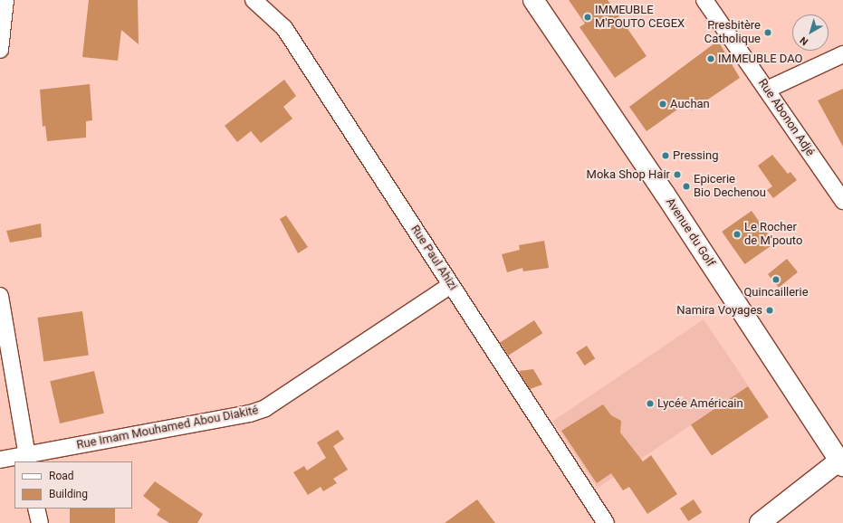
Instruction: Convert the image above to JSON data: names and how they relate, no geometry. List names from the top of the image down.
{
  "streets": {
    "main road": ["Avenue du Golf"],
    "street": ["Rue Abonon Adjé", "Rue Paul Ahizi", "Rue Imam Mouhamed Abou Diakité"]
  },
  "crossings": [
    ["Rue Paul Ahizi", "Rue Imam Mouhamed Abou Diakité"]
  ],
  "places": [
    "IMMEUBLE M'POUTO CEGEX",
    "Presbitère Catholique",
    "IMMEUBLE DAO",
    "Auchan",
    "Pressing",
    "Moka Shop Hair",
    "Epicerie Bio Dechenou",
    "Le Rocher de M'pouto",
    "Quincaillerie",
    "Namira Voyages",
    "Lycée Américain"
  ],
  "legend": ["Road", "Building"],
  "north": "bottom left"
}
